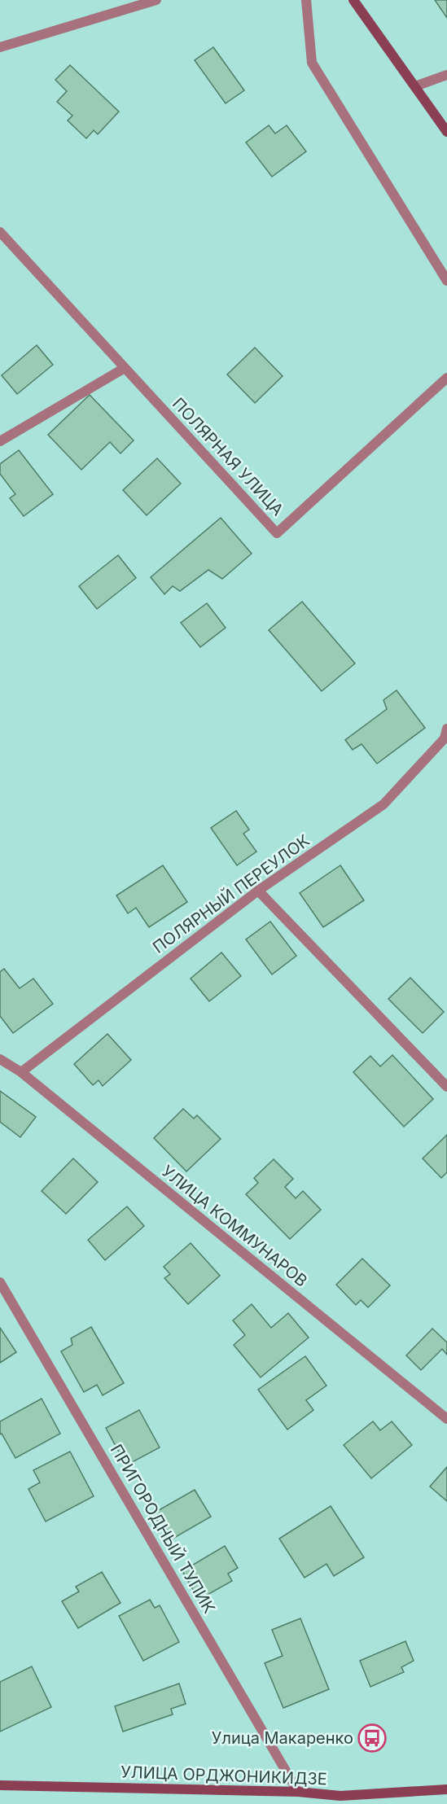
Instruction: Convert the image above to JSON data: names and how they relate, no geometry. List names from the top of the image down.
{
  "streets": {
    "main road": ["УЛИЦА ОРДЖОНИКИДЗЕ"],
    "street": [
      "ПОЛЯРНАЯ УЛИЦА",
      "ПОЛЯРНЫЙ ПЕРЕУЛОК",
      "УЛИЦА КОММУНАРОВ",
      "ПРИГОРОДНЫЙ ТУПИК"
    ]
  },
  "crossings": [
    ["ПОЛЯРНЫЙ ПЕРЕУЛОК", "УЛИЦА КОММУНАРОВ"],
    ["ПРИГОРОДНЫЙ ТУПИК", "УЛИЦА ОРДЖОНИКИДЗЕ"]
  ],
  "places": {
    "bus stop": ["Улица Макаренко"]
  }
}
